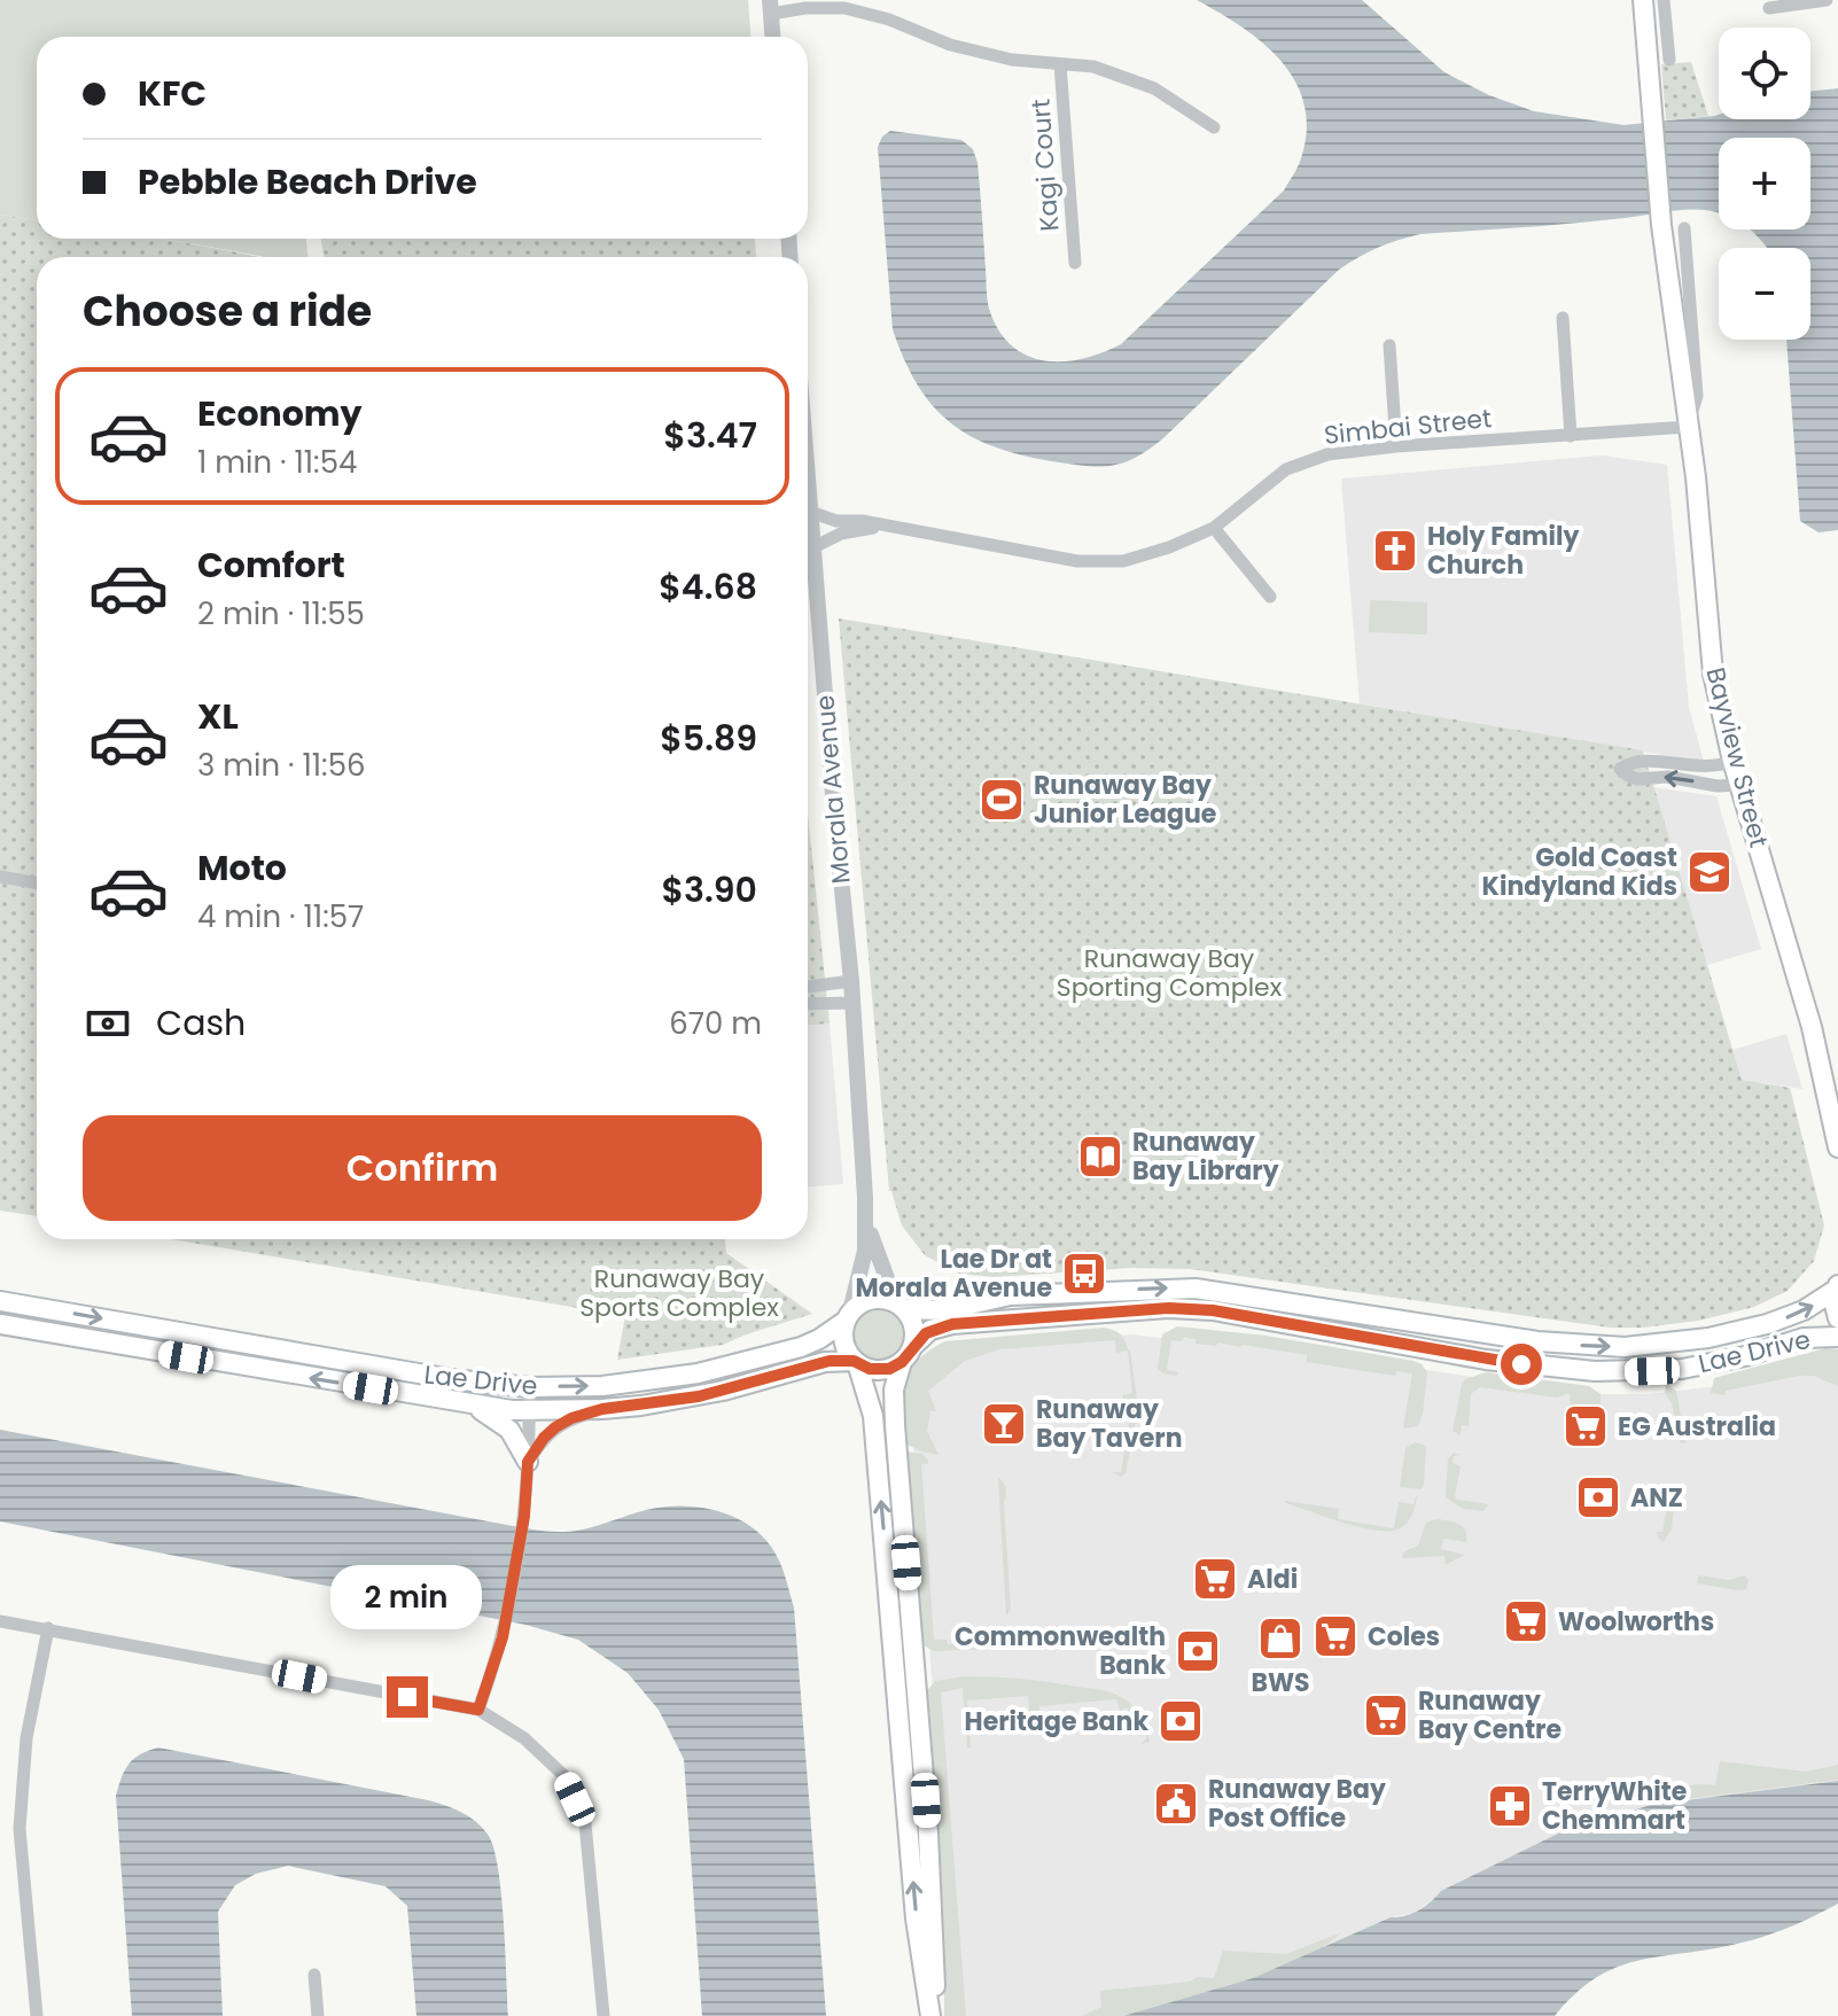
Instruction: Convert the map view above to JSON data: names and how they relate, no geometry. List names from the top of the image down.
{
  "streets": {
    "main road": ["Bayview Street", "Lae Drive"],
    "street": ["Kagi Court", "Simbai Street", "Morala Avenue"]
  },
  "crossings": [
    ["Simbai Street", "Bayview Street"],
    ["Simbai Street", "Morala Avenue"],
    ["Morala Avenue", "Lae Drive"]
  ],
  "parks": ["Runaway Bay Sporting Complex", "Runaway Bay Sports Complex"],
  "places": {
    "church": ["Holy Family Church"],
    "sports": ["Runaway Bay Junior League"],
    "school or university": ["Gold Coast Kindyland Kids"],
    "library": ["Runaway Bay Library"],
    "bus stop": ["Lae Dr at Morala Avenue"],
    "bar": ["Runaway Bay Tavern"],
    "supermarket": [
      "EG Australia",
      "Aldi",
      "Woolworths",
      "Coles",
      "Runaway Bay Centre"
    ],
    "bank": ["ANZ", "Commonwealth Bank", "Heritage Bank"],
    "shop": ["BWS"],
    "public building": ["Runaway Bay Post Office"],
    "pharmacy": ["TerryWhite Chemmart"]
  },
  "page": {
    "map_buttons": ["+", "−"],
    "banner": ["KFC", "Pebble Beach Drive"],
    "heading": "Choose a ride",
    "list": [
      {
        "name": "Economy",
        "note": "1 min · 11:54",
        "value": "$3.47"
      },
      {
        "name": "Comfort",
        "note": "2 min · 11:55",
        "value": "$4.68"
      },
      {
        "name": "XL",
        "note": "3 min · 11:56",
        "value": "$5.89"
      },
      {
        "name": "Moto",
        "note": "4 min · 11:57",
        "value": "$3.90"
      }
    ],
    "pay": ["Cash", "670 m"],
    "buttons": "Confirm",
    "bubble": "2 min"
  }
}
